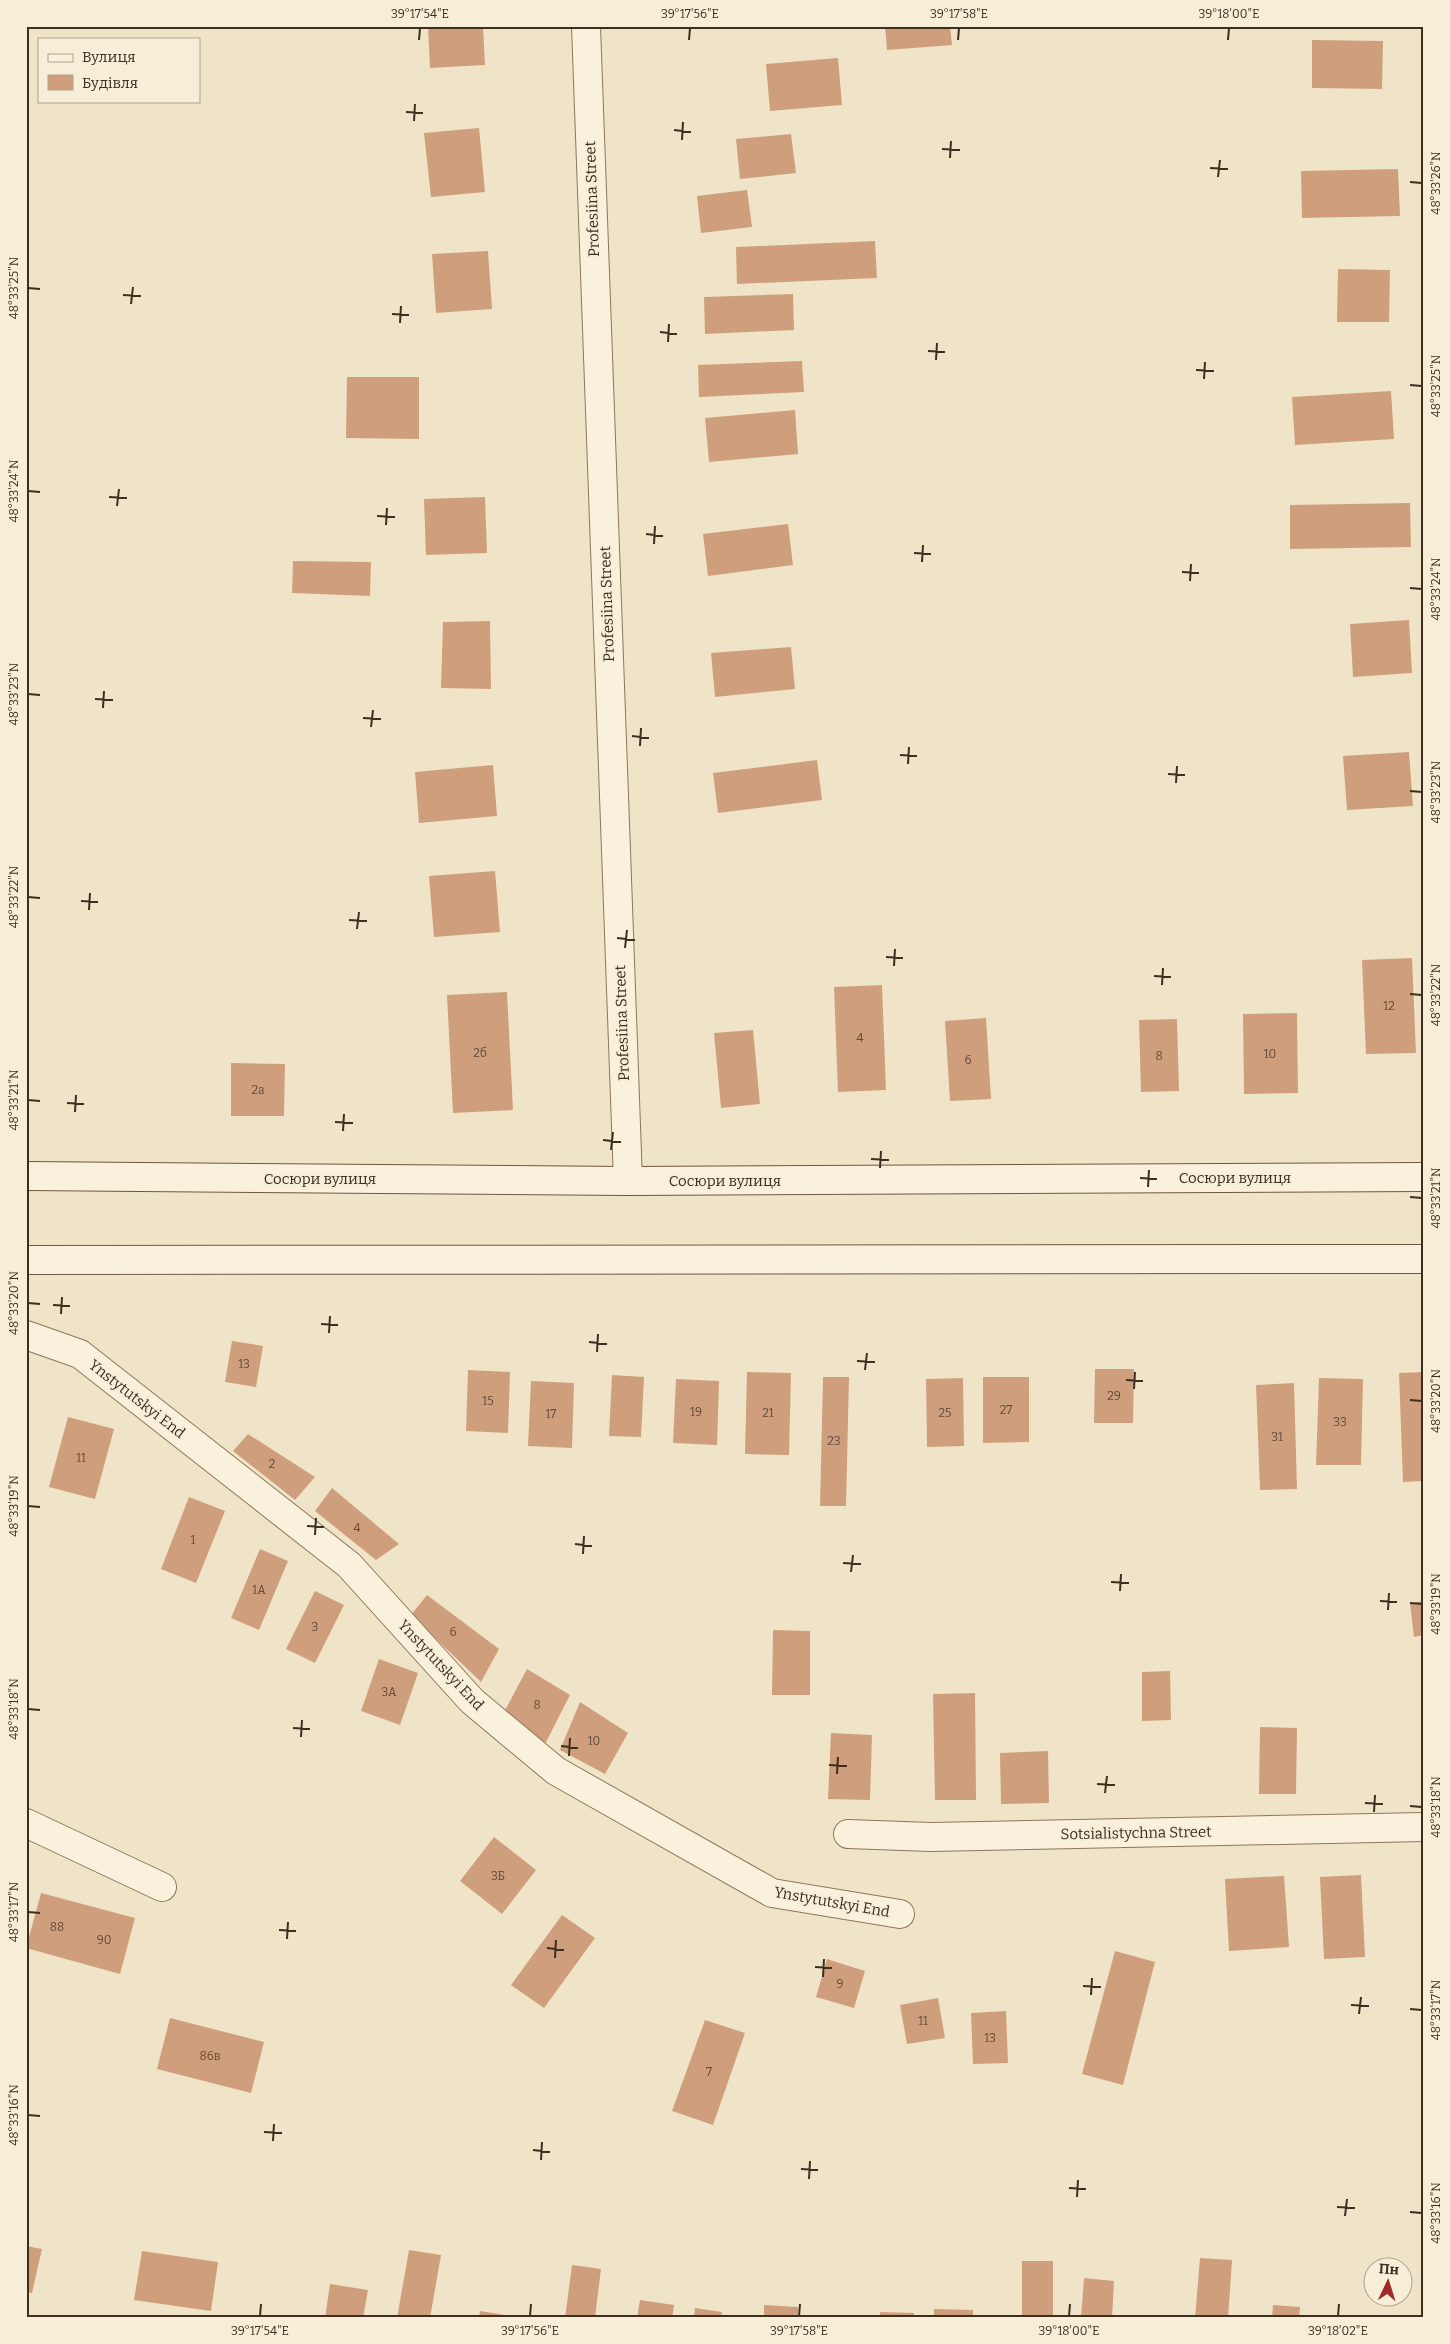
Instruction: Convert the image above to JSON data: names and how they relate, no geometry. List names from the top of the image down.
{
  "streets": {
    "street": [
      "Profesiina Street",
      "Сосюри вулиця",
      "Ynstytutskyi End",
      "Sotsialistychna Street"
    ]
  },
  "crossings": [
    ["Profesiina Street", "Сосюри вулиця"]
  ],
  "house_numbers": [
    "12",
    "4",
    "2б",
    "10",
    "8",
    "6",
    "2а",
    "13",
    "29",
    "15",
    "27",
    "19",
    "21",
    "25",
    "17",
    "33",
    "31",
    "23",
    "11",
    "2",
    "4",
    "1",
    "1А",
    "3",
    "6",
    "3А",
    "8",
    "10",
    "3Б",
    "88",
    "90",
    "9",
    "11",
    "13",
    "86в",
    "7"
  ],
  "legend": ["Вулиця", "Будівля"],
  "north": "top",
  "coordinates": [
    "39°17'54\"E",
    "39°17'56\"E",
    "39°17'58\"E",
    "39°18'00\"E",
    "48°33'26\"N",
    "48°33'25\"N",
    "48°33'24\"N",
    "48°33'23\"N",
    "48°33'22\"N",
    "48°33'21\"N",
    "48°33'20\"N",
    "48°33'19\"N",
    "48°33'18\"N",
    "48°33'17\"N",
    "48°33'16\"N",
    "39°18'02\"E"
  ]
}
